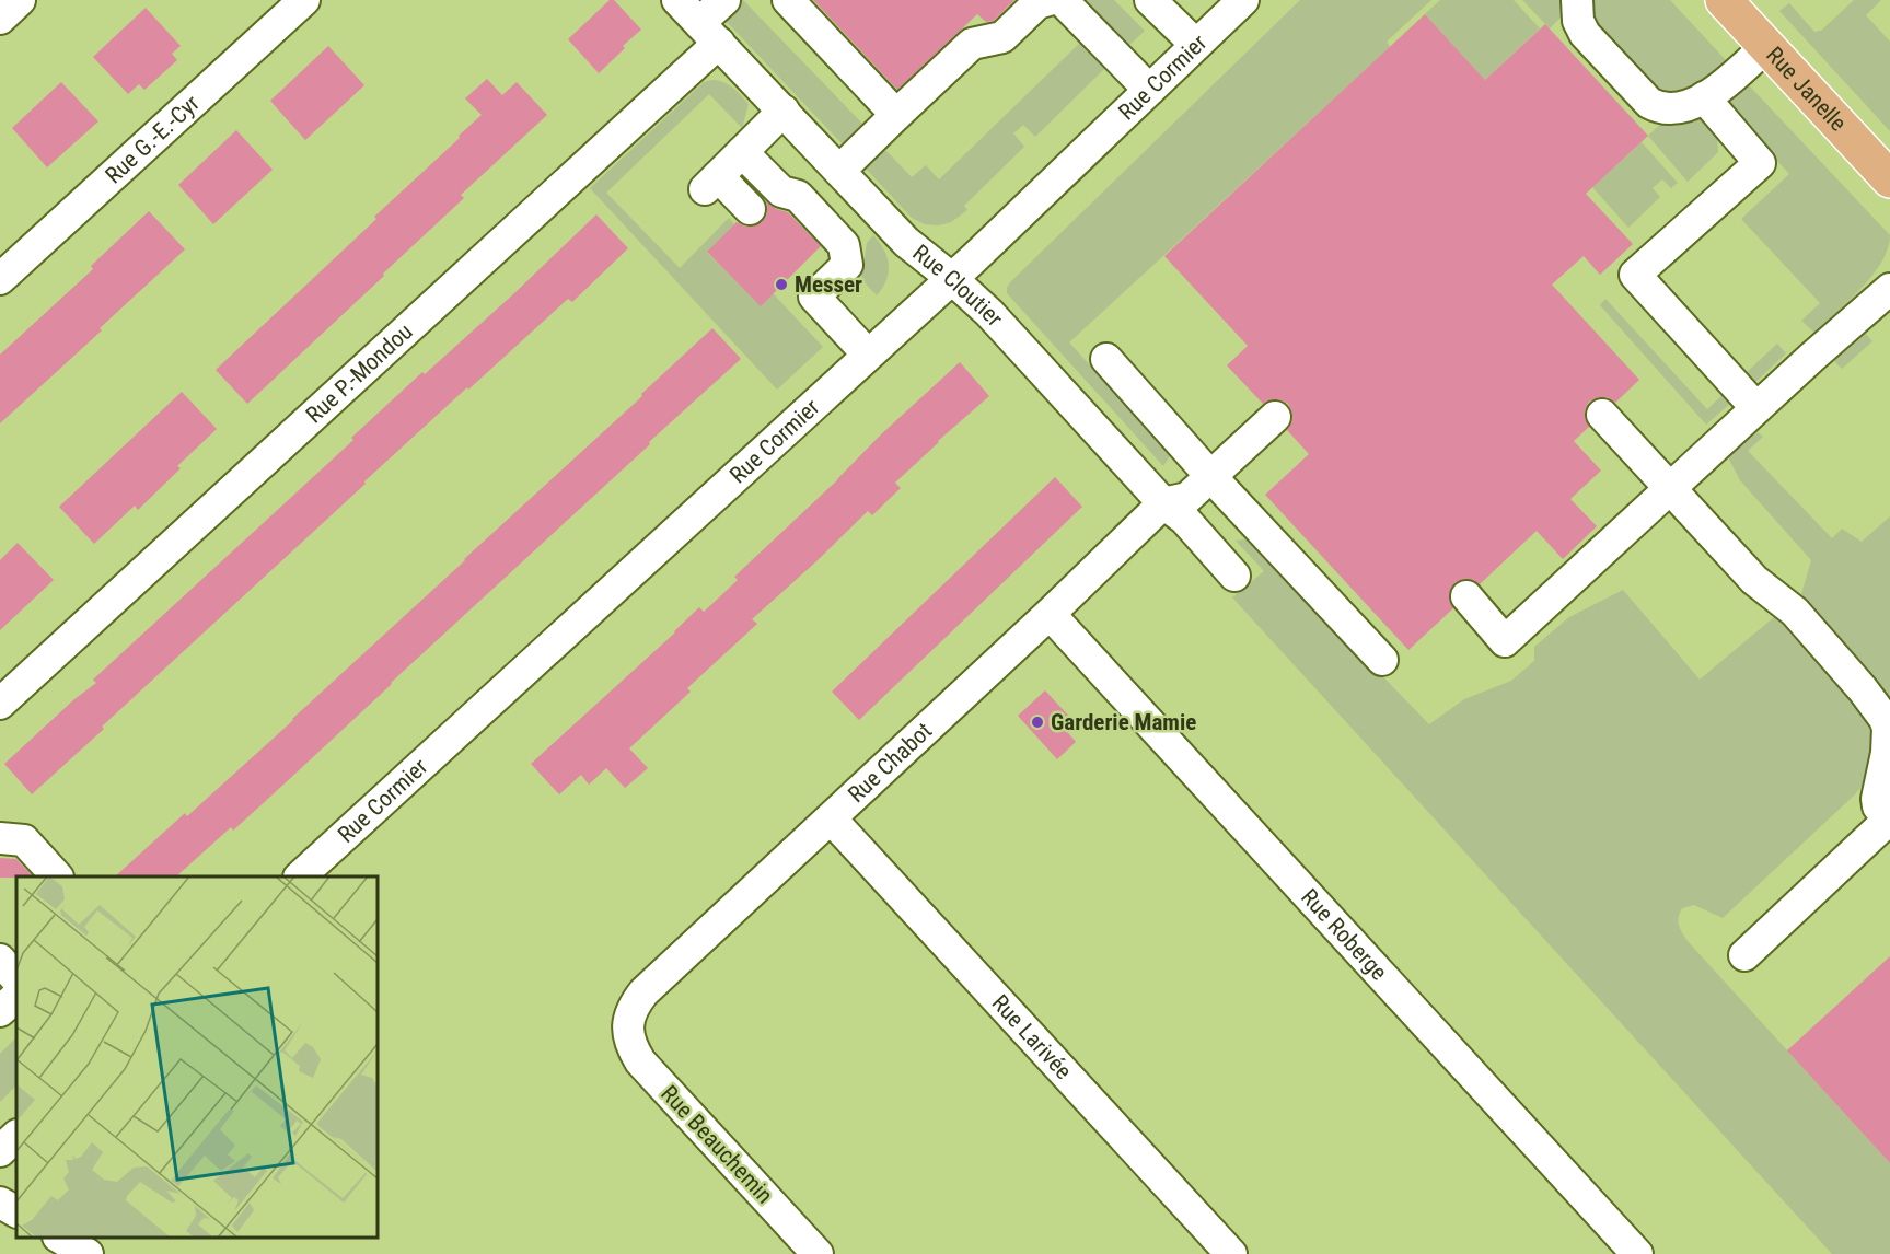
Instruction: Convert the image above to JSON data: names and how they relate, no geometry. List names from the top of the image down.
{
  "streets": {
    "main road": ["Rue Janelle"],
    "street": [
      "Rue Cormier",
      "Rue G.-E.-Cyr",
      "Rue Cloutier",
      "Rue P.-Mondou",
      "Rue Chabot",
      "Rue Roberge",
      "Rue Larivée",
      "Rue Beauchemin"
    ]
  },
  "crossings": [
    ["Rue Cormier", "Rue Cloutier"],
    ["Rue Cloutier", "Rue P.-Mondou"],
    ["Rue Cloutier", "Rue Chabot"],
    ["Rue Chabot", "Rue Roberge"],
    ["Rue Chabot", "Rue Larivée"],
    ["Rue Chabot", "Rue Beauchemin"]
  ],
  "places": ["Messer", "Garderie Mamie"]
}
